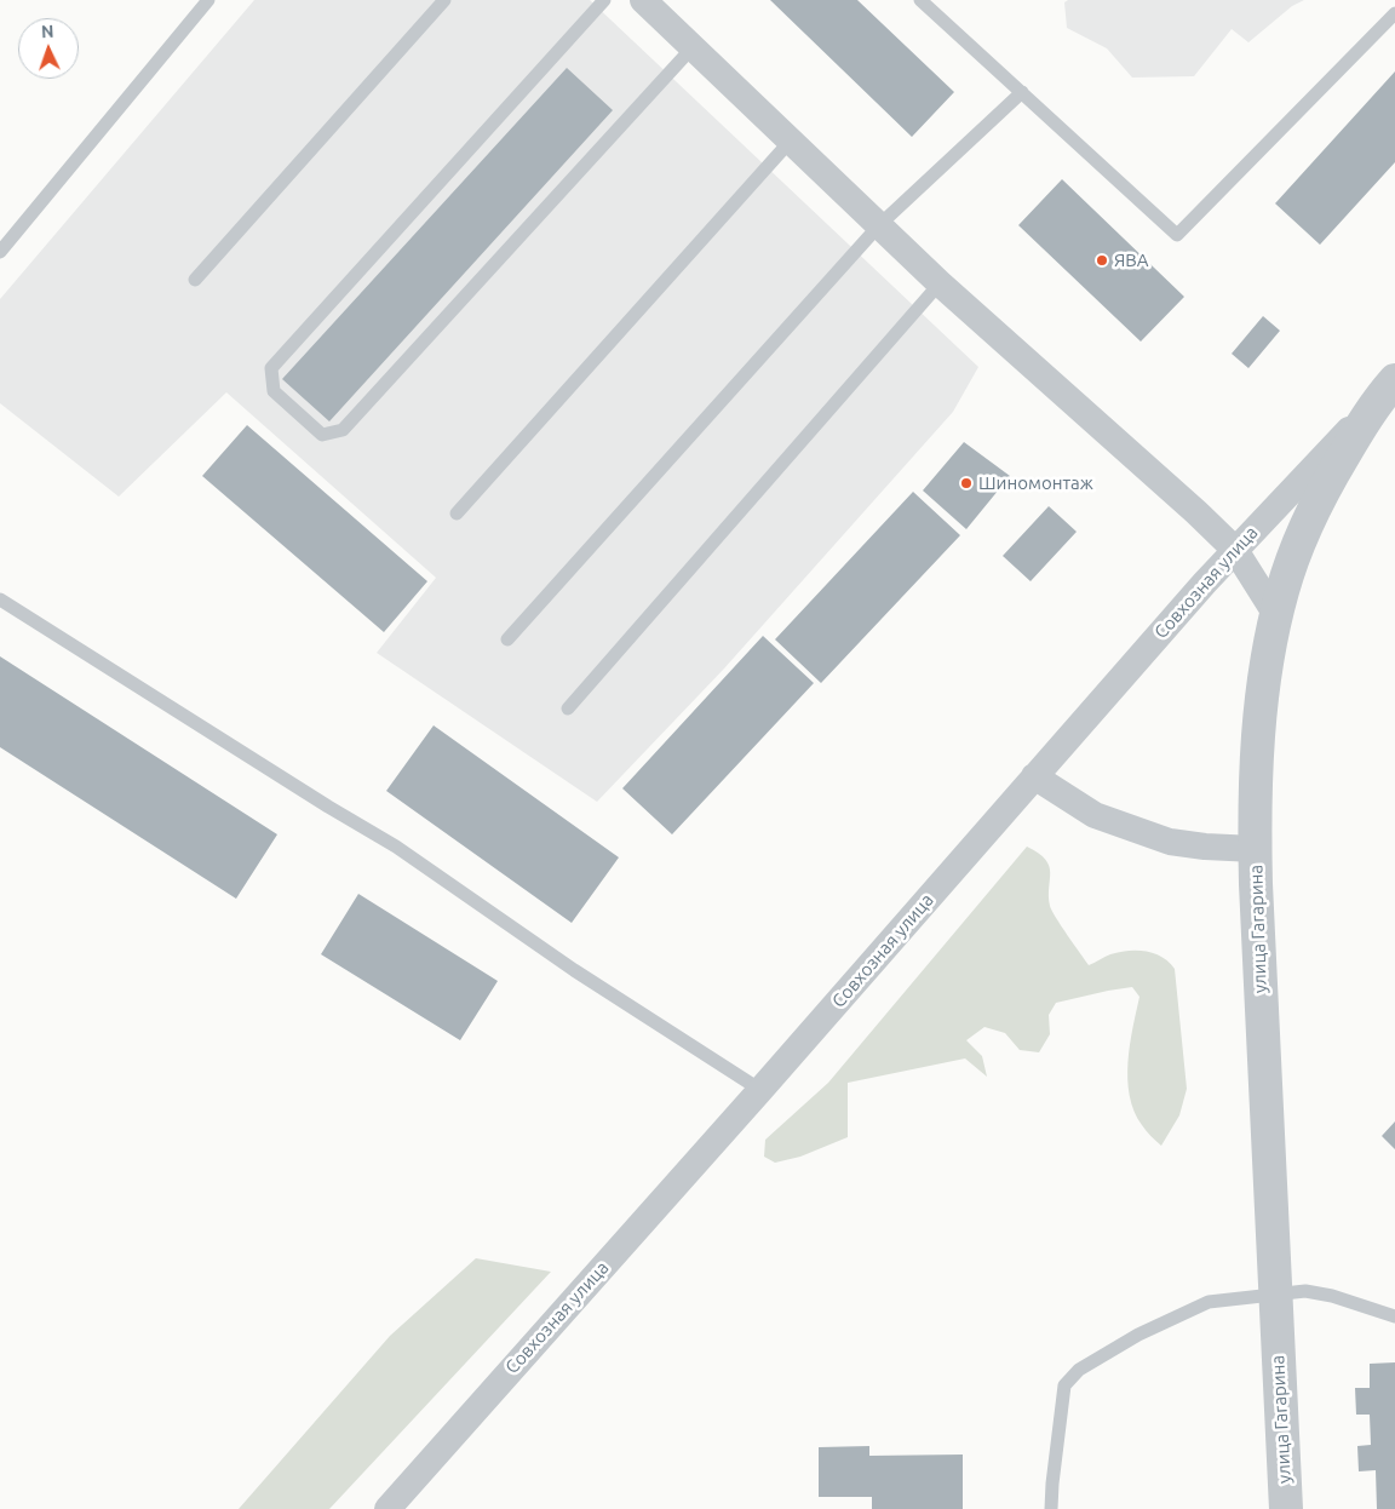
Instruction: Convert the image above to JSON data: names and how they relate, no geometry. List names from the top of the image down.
{
  "streets": {
    "street": ["Совхозная улица", "улица Гагарина"]
  },
  "crossings": [
    ["Совхозная улица", "улица Гагарина"]
  ],
  "places": ["ЯВА", "Шиномонтаж"],
  "north": "top"
}
